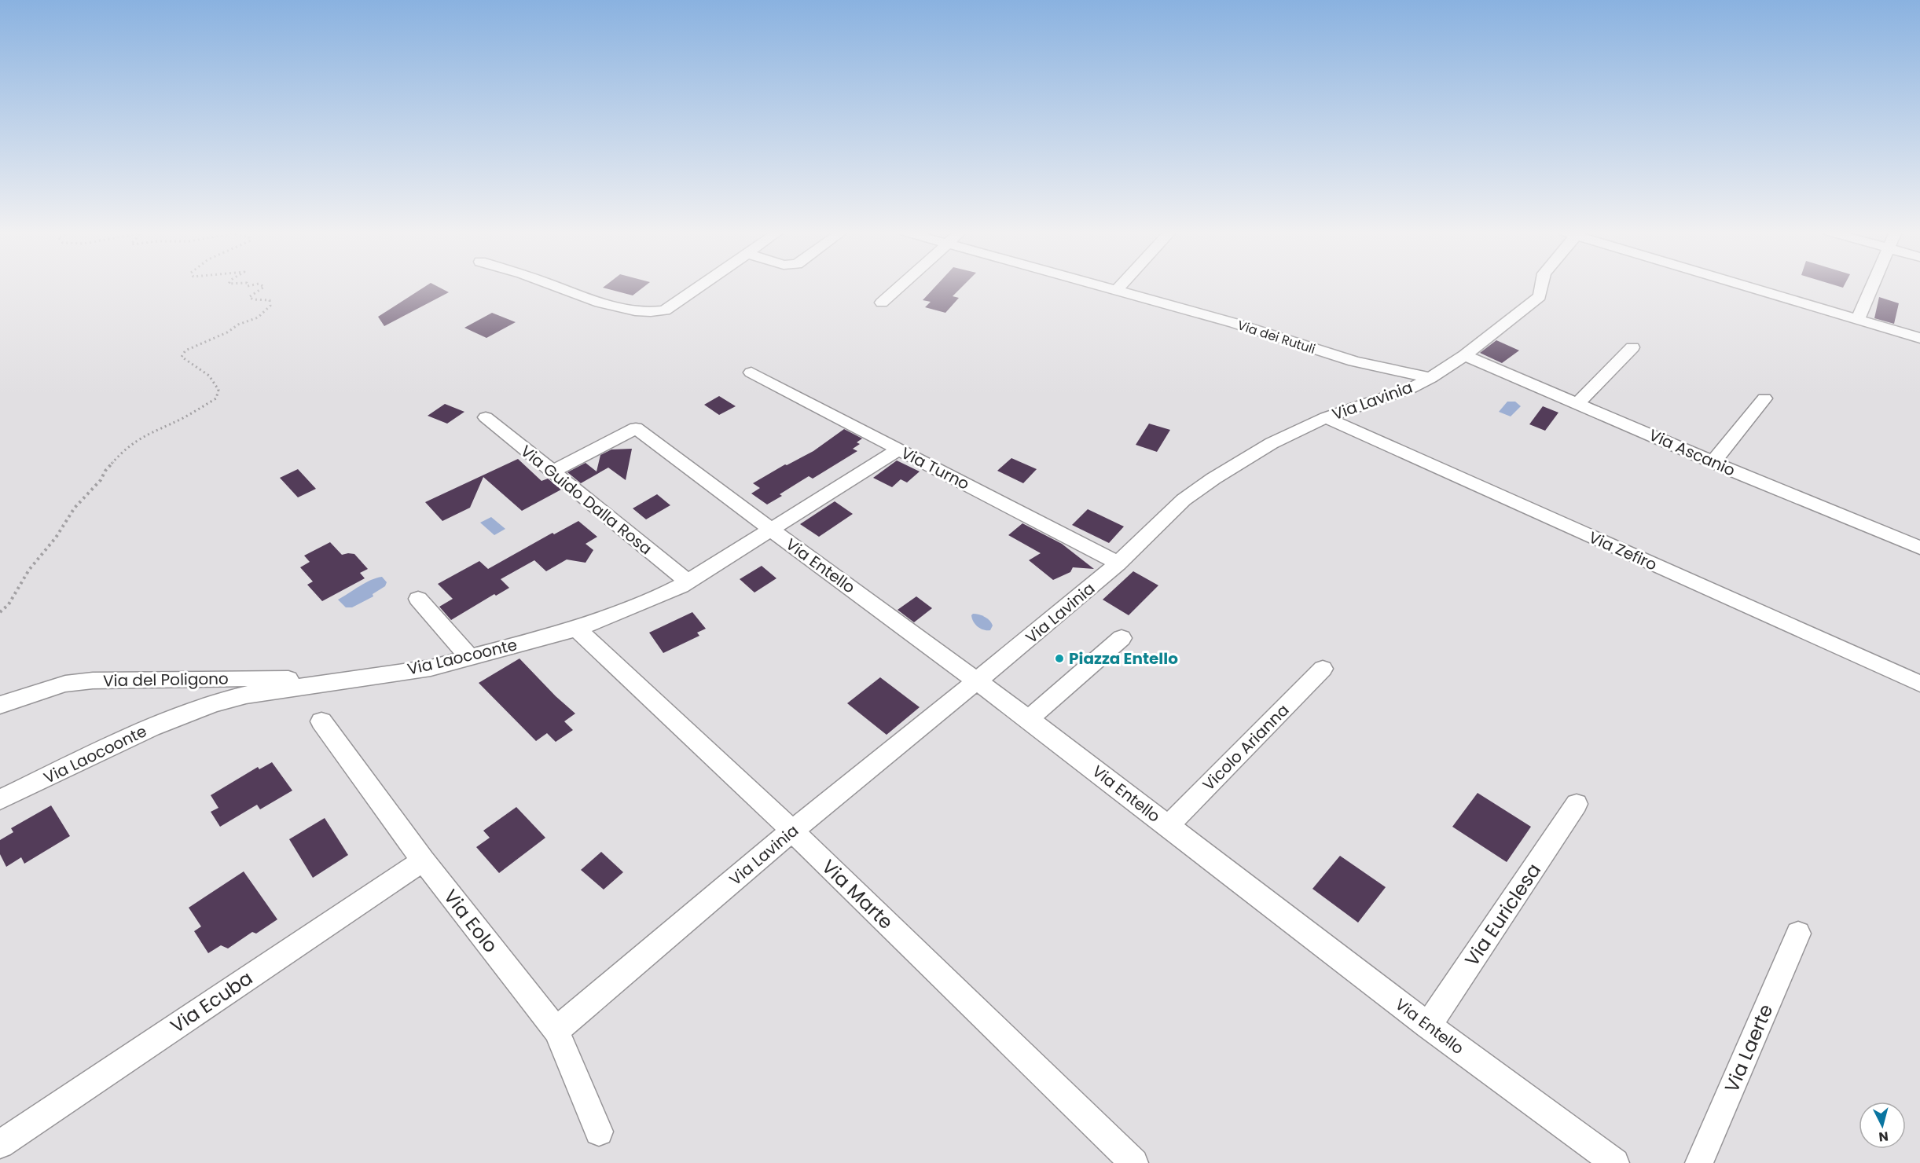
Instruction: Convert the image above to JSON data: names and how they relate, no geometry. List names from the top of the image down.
{
  "streets": {
    "street": [
      "Via dei Rutuli",
      "Via Lavinia",
      "Via Ascanio",
      "Via Turno",
      "Via Guido Dalla Rosa",
      "Via Zefiro",
      "Via Entello",
      "Via Laocoonte",
      "Via del Poligono",
      "Vicolo Arianna",
      "Via Marte",
      "Via Euriclesa",
      "Via Eolo",
      "Via Ecuba",
      "Via Laerte"
    ]
  },
  "crossings": [
    ["Via dei Rutuli", "Via Lavinia"],
    ["Via Lavinia", "Via Ascanio"],
    ["Via Lavinia", "Via Turno"],
    ["Via Lavinia", "Via Zefiro"],
    ["Via Lavinia", "Via Entello"],
    ["Via Lavinia", "Via Marte"],
    ["Via Lavinia", "Via Eolo"],
    ["Via Turno", "Via Laocoonte"],
    ["Via Guido Dalla Rosa", "Via Entello"],
    ["Via Guido Dalla Rosa", "Via Laocoonte"],
    ["Via Entello", "Via Laocoonte"],
    ["Via Entello", "Vicolo Arianna"],
    ["Via Entello", "Via Euriclesa"],
    ["Via Laocoonte", "Via del Poligono"],
    ["Via Laocoonte", "Via Marte"],
    ["Via Eolo", "Via Ecuba"]
  ],
  "places": ["Piazza Entello"],
  "north": "bottom"
}
